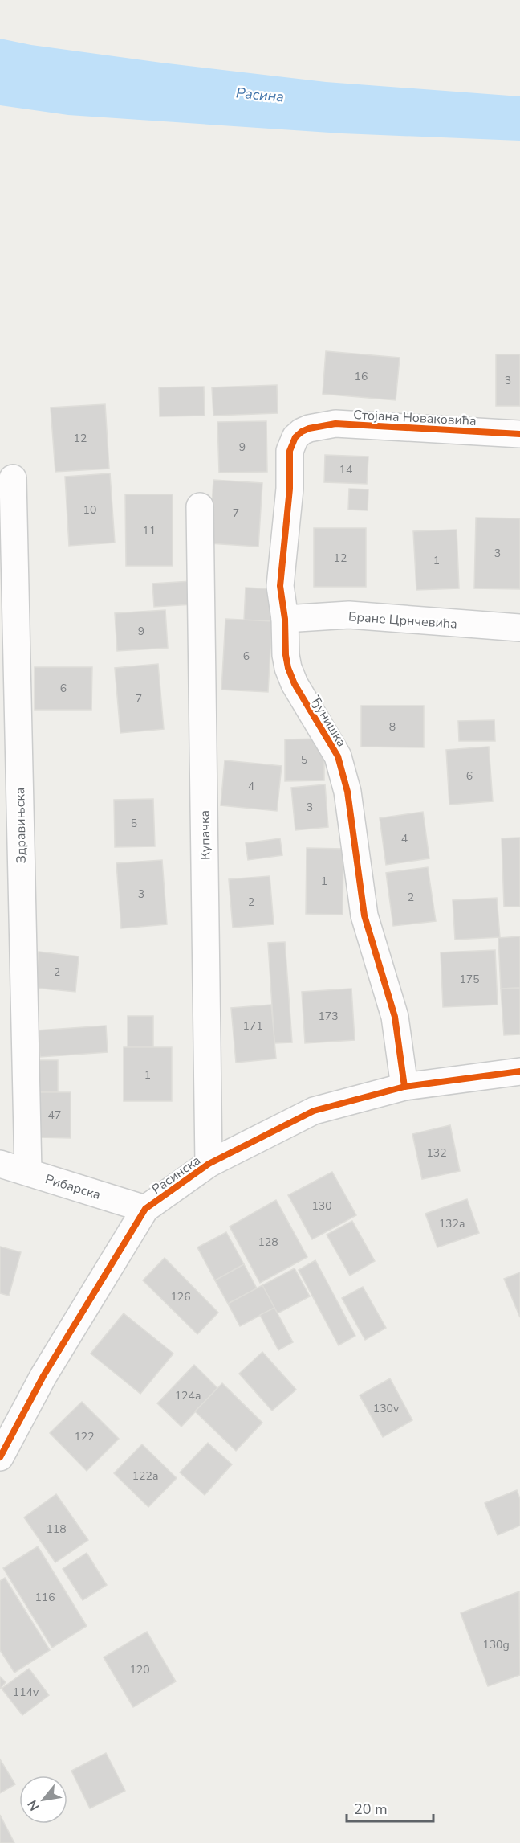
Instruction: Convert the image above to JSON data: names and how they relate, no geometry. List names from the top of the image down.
{
  "streets": {
    "street": [
      "Стојана Новаковића",
      "Бране Црнчевића",
      "Ђунишка",
      "Здравињска",
      "Купачка",
      "Расинска",
      "Рибарска"
    ]
  },
  "crossings": [
    ["Стојана Новаковића", "Ђунишка"],
    ["Бране Црнчевића", "Ђунишка"],
    ["Ђунишка", "Расинска"],
    ["Здравињска", "Рибарска"],
    ["Купачка", "Расинска"],
    ["Расинска", "Рибарска"]
  ],
  "water": ["Расина"],
  "house_numbers": [
    "16",
    "3",
    "12",
    "9",
    "14",
    "10",
    "7",
    "11",
    "3",
    "12",
    "1",
    "9",
    "6",
    "6",
    "7",
    "8",
    "5",
    "6",
    "4",
    "3",
    "5",
    "4",
    "1",
    "3",
    "2",
    "2",
    "2",
    "175",
    "173",
    "171",
    "1",
    "47",
    "132",
    "130",
    "132a",
    "128",
    "126",
    "124a",
    "130v",
    "122",
    "122a",
    "118",
    "116",
    "130g",
    "120",
    "114v"
  ],
  "scale_bar": "20 m",
  "north": "bottom left"
}
